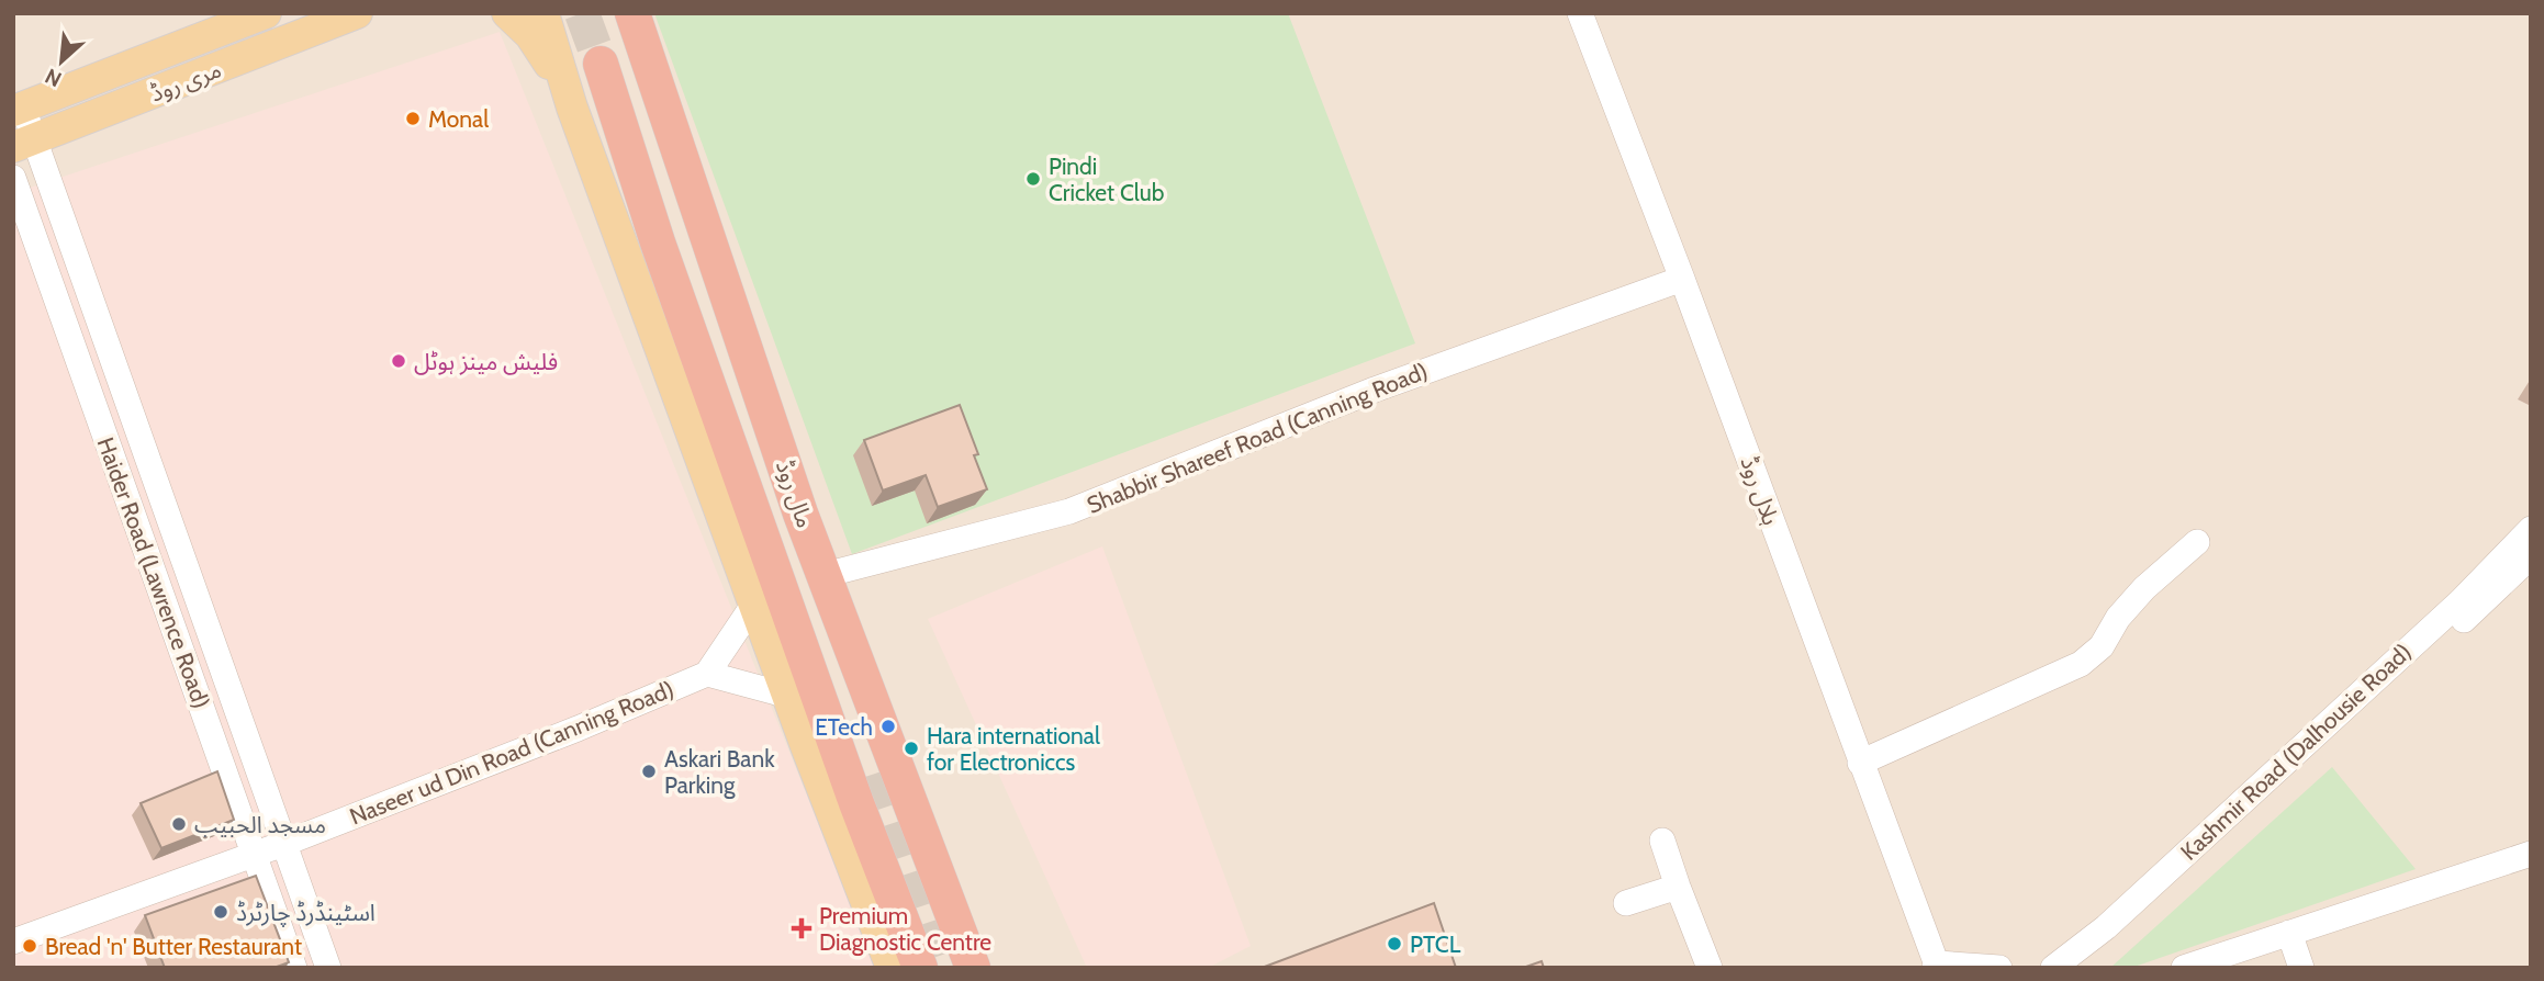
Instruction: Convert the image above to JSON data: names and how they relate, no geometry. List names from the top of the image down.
{
  "streets": {
    "highway": ["مال روڈ"],
    "main road": ["مری روڈ"],
    "street": [
      "Shabbir Shareef Road (Canning Road)",
      "ہلال روڈ",
      "Haider Road (Lawrence Road)",
      "Kashmir Road (Dalhousie Road)",
      "Naseer ud Din Road (Canning Road)"
    ]
  },
  "crossings": [
    ["Shabbir Shareef Road (Canning Road)", "ہلال روڈ"],
    ["Shabbir Shareef Road (Canning Road)", "مال روڈ"],
    ["Haider Road (Lawrence Road)", "Naseer ud Din Road (Canning Road)"]
  ],
  "places": {
    "other": [
      "Monal",
      "Pindi Cricket Club",
      "فلیش مینز ہوٹل",
      "ETech",
      "Hara international for Electroniccs",
      "Askari Bank Parking",
      "مسجد الحبیب",
      "اسٹینڈرڈ چارٹرڈ",
      "PTCL",
      "Bread 'n' Butter Restaurant"
    ],
    "health": ["Premium Diagnostic Centre"]
  },
  "north": "bottom left"
}
